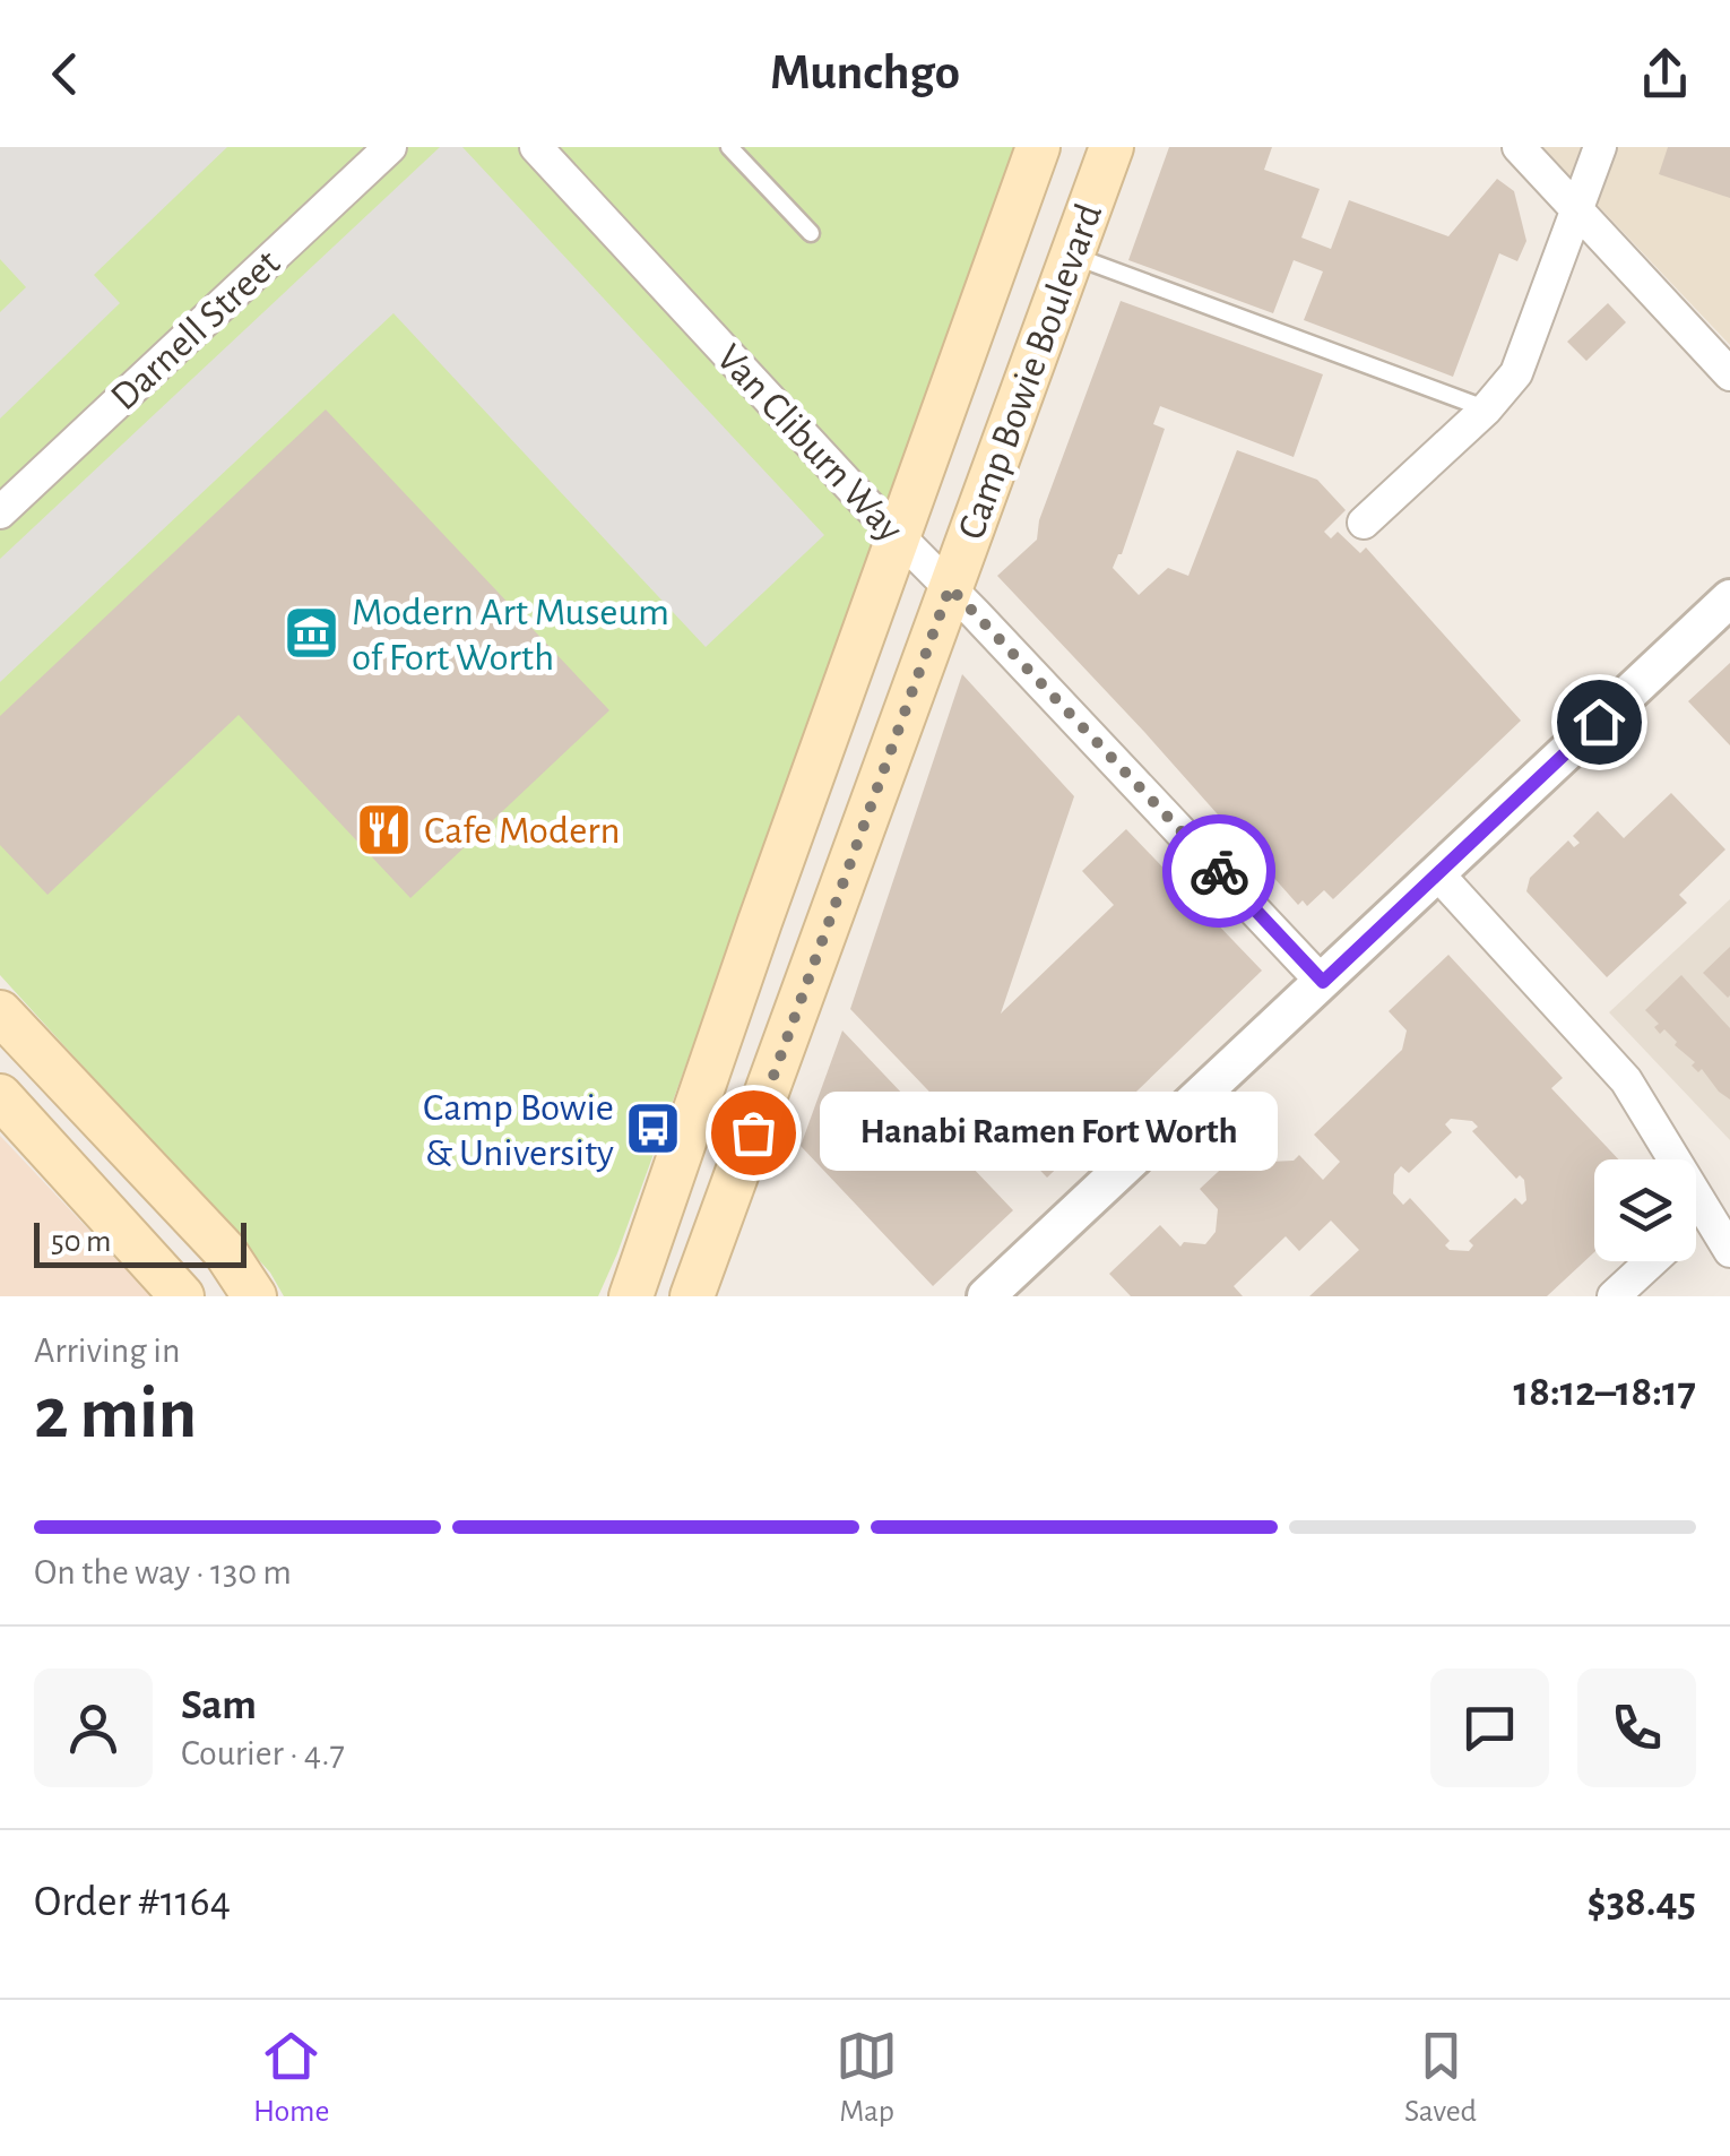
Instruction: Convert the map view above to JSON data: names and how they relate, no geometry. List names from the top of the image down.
{
  "streets": {
    "main road": ["Camp Bowie Boulevard"],
    "street": ["Darnell Street", "Van Cliburn Way"]
  },
  "crossings": [
    ["Camp Bowie Boulevard", "Van Cliburn Way"]
  ],
  "places": {
    "museum": ["Modern Art Museum of Fort Worth"],
    "restaurant": ["Cafe Modern"],
    "bus stop": ["Camp Bowie & University"],
    "other": ["Hanabi Ramen Fort Worth"]
  },
  "scale_bar": "50 m",
  "page": {
    "header": "Munchgo",
    "bubble": "Hanabi Ramen Fort Worth",
    "scale": "50 m",
    "heading": ["2 min", "Arriving in", "18:12–18:17"],
    "panel": [
      "Sam",
      "Courier · 4.7",
      "Order #1164",
      "$38.45"
    ],
    "bar": "On the way · 130 m",
    "tabs": ["Home", "Map", "Saved"]
  }
}
